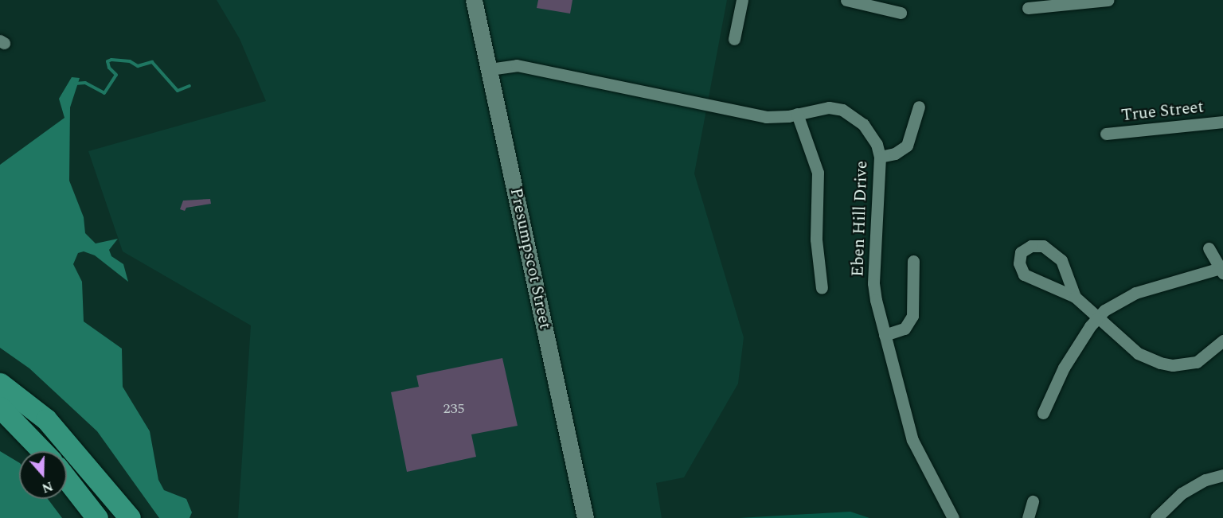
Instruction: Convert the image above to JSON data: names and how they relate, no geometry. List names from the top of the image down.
{
  "streets": {
    "street": ["True Street", "Eben Hill Drive", "Presumpscot Street"]
  },
  "crossings": [
    ["Eben Hill Drive", "Presumpscot Street"]
  ],
  "house_numbers": ["235"],
  "north": "bottom"
}
